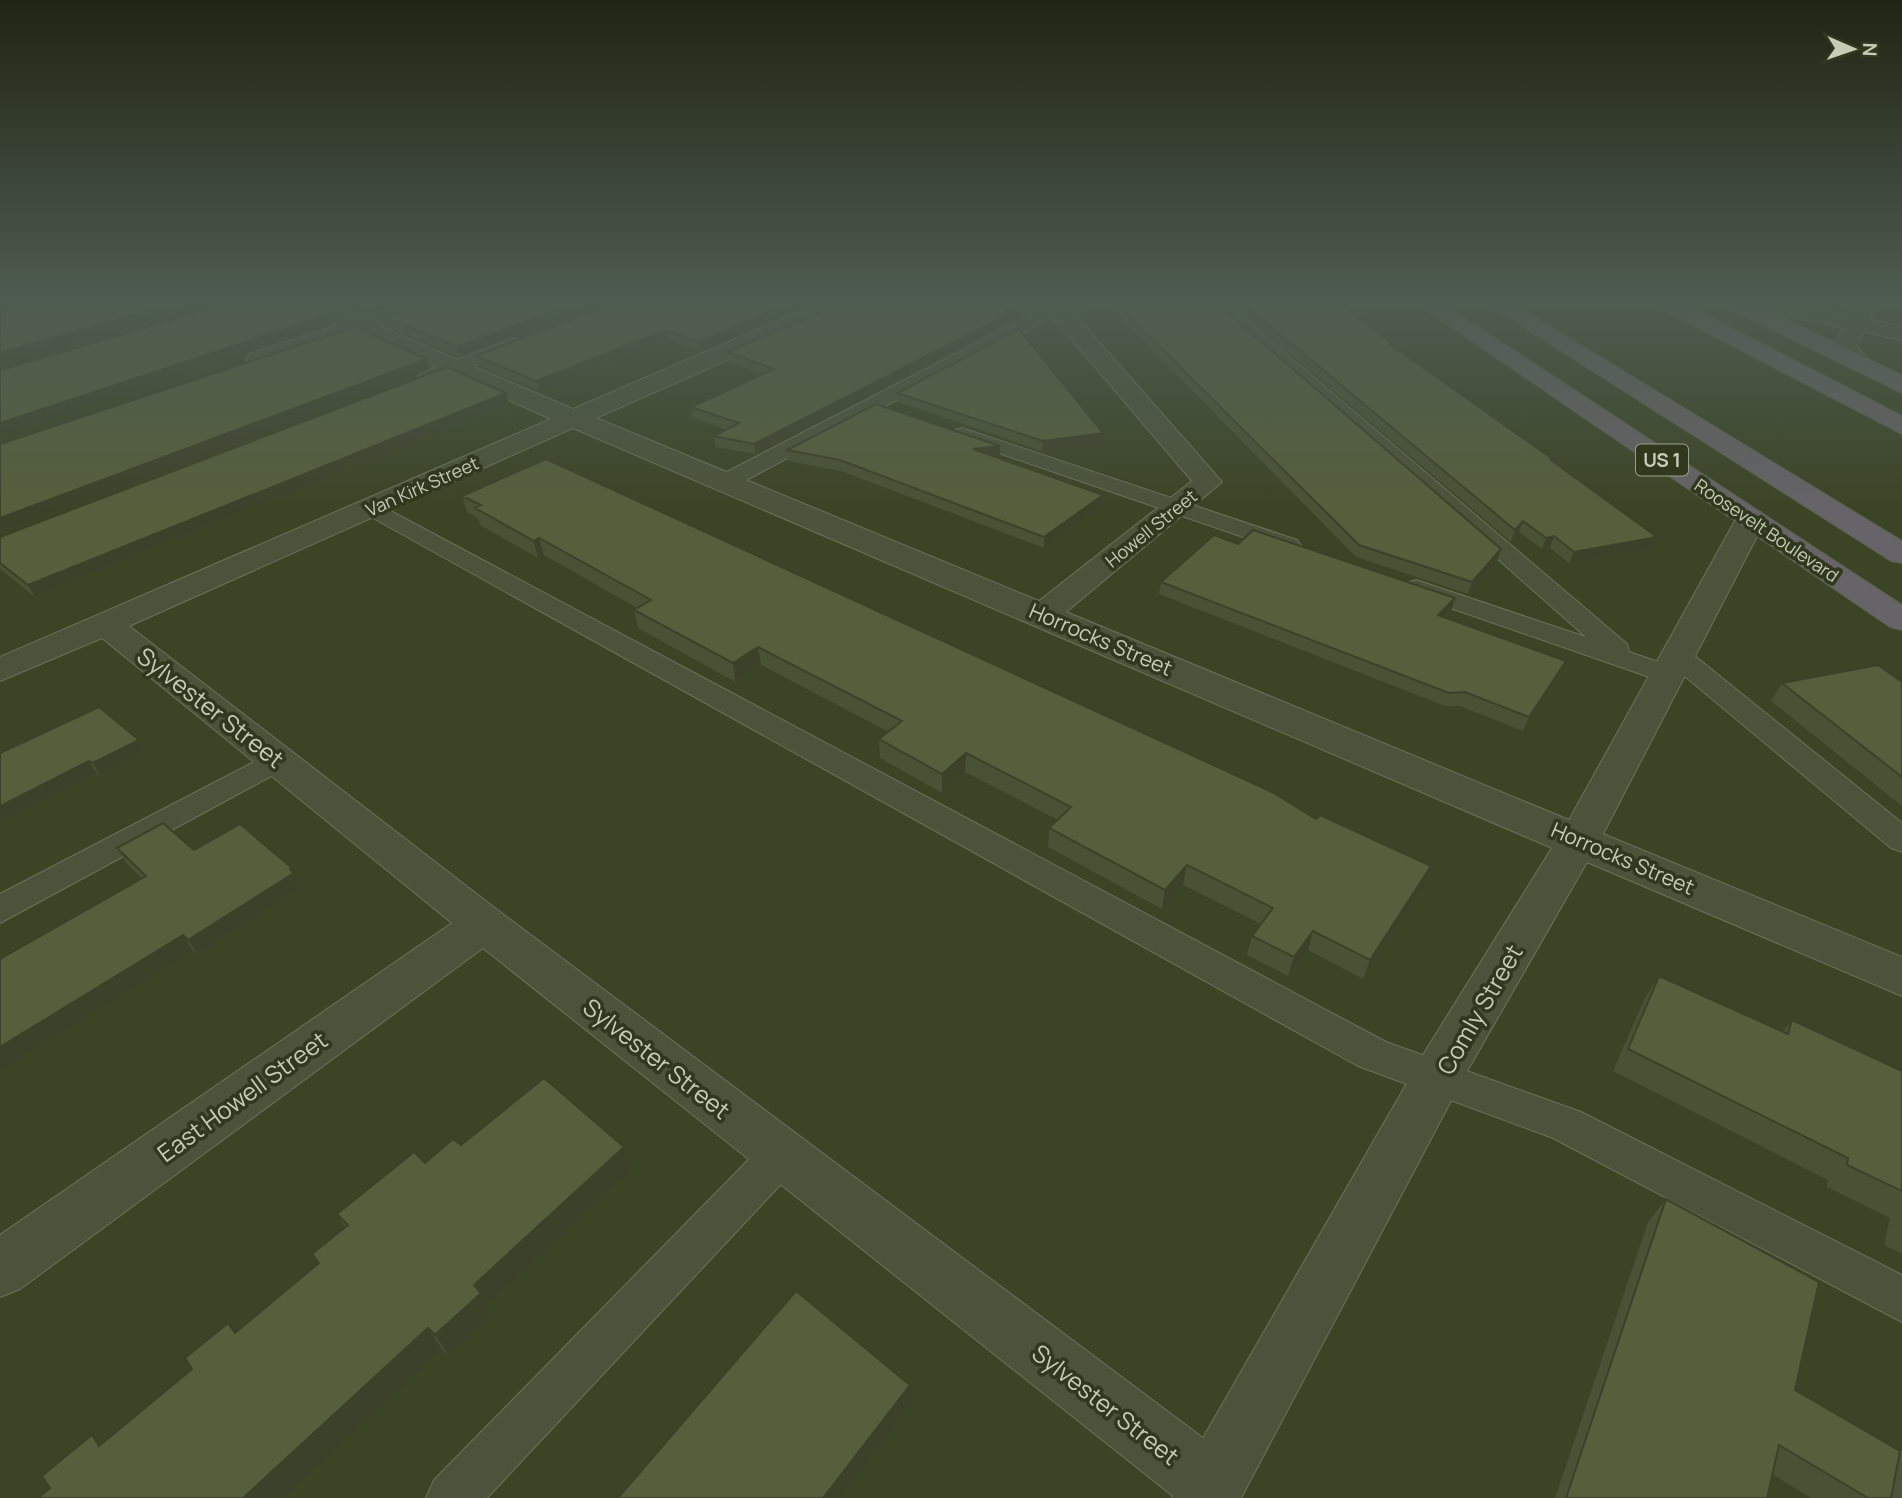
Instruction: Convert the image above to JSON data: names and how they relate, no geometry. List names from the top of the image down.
{
  "streets": {
    "highway": ["US 1", "Roosevelt Boulevard"],
    "street": [
      "Van Kirk Street",
      "Howell Street",
      "Horrocks Street",
      "Sylvester Street",
      "Comly Street",
      "East Howell Street"
    ]
  },
  "crossings": [
    ["Van Kirk Street", "Horrocks Street"],
    ["Van Kirk Street", "Sylvester Street"],
    ["Howell Street", "Horrocks Street"],
    ["Roosevelt Boulevard", "Comly Street"],
    ["Horrocks Street", "Comly Street"],
    ["Sylvester Street", "Comly Street"],
    ["Sylvester Street", "East Howell Street"]
  ],
  "north": "right"
}
